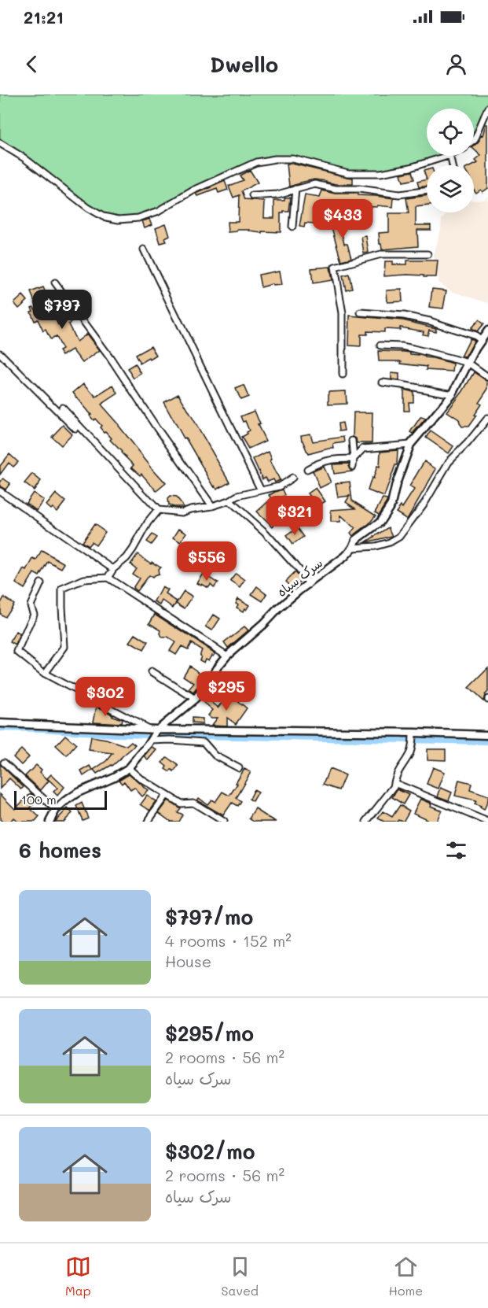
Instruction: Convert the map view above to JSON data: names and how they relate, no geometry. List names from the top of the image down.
{
  "streets": {
    "street": ["سرک سیاه"]
  },
  "scale_bar": "100 m",
  "page": {
    "status": "21:21",
    "header": "Dwello",
    "price": [
      "$433",
      "$797",
      "$321",
      "$556",
      "$295",
      "$302"
    ],
    "scale": "100 m",
    "heading": "6 homes",
    "list": [
      {
        "name": "$797/mo",
        "note": "4 rooms · 152 m² · House"
      },
      {
        "name": "$295/mo",
        "note": "2 rooms · 56 m² · سرک سیاه"
      },
      {
        "name": "$302/mo",
        "note": "2 rooms · 56 m² · سرک سیاه"
      }
    ],
    "tabs": ["Map", "Saved", "Home"]
  }
}
